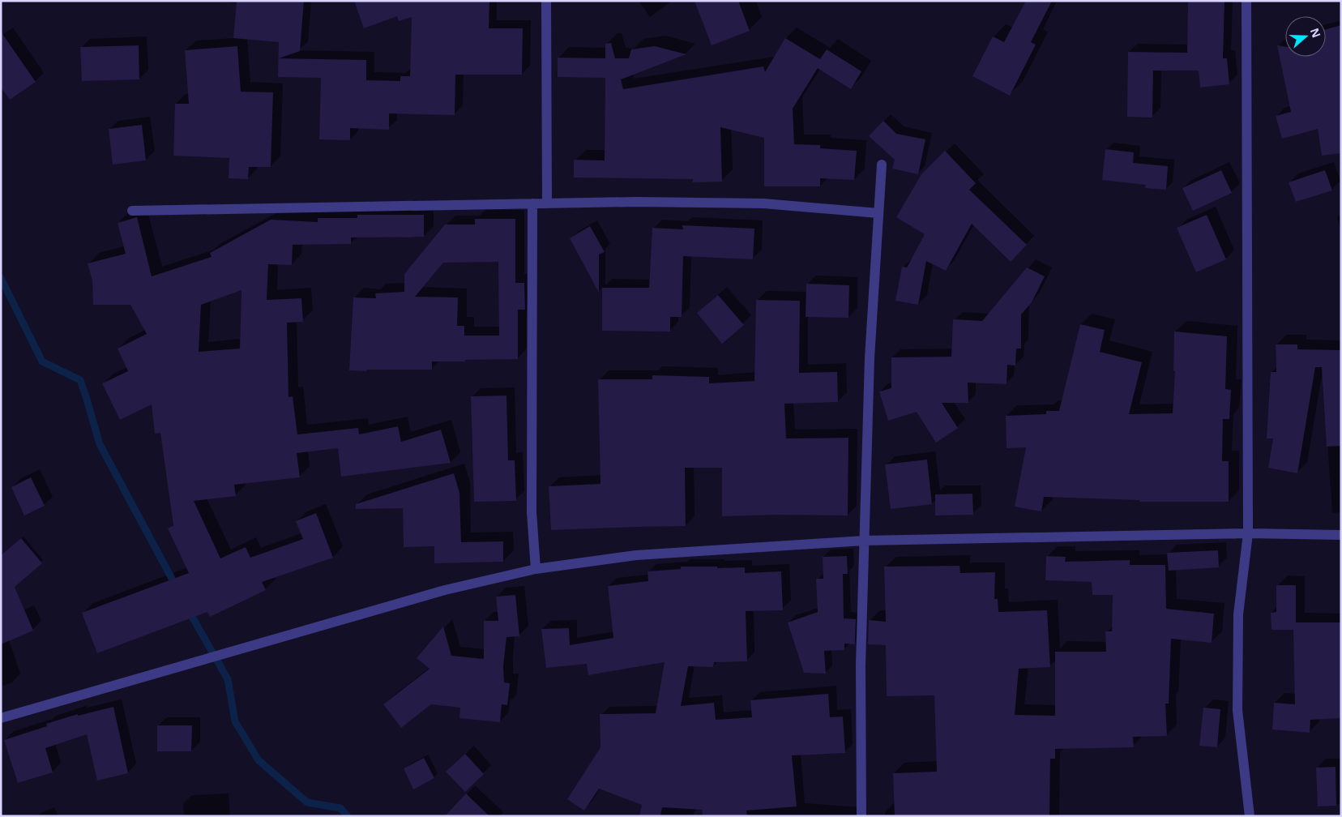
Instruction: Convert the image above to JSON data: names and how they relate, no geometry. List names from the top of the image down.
{
  "north": "right"
}
